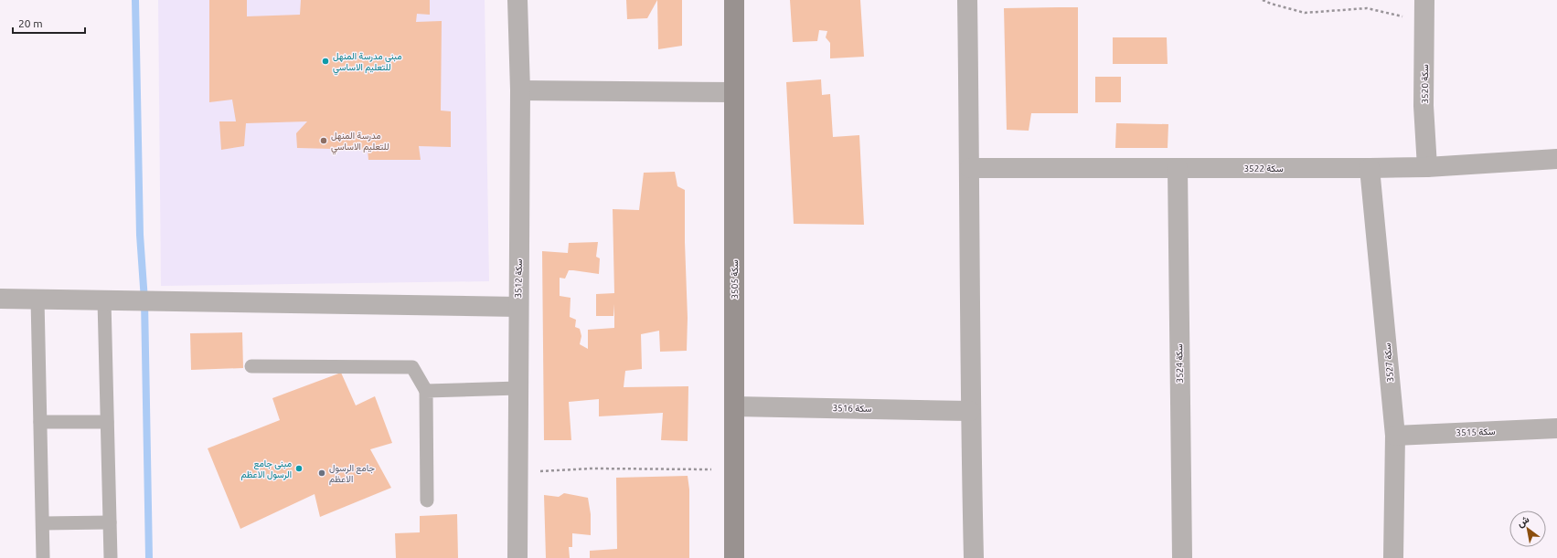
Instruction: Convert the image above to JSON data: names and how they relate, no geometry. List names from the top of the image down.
{
  "streets": {
    "street": [
      "سكة 3520",
      "سكة 3522",
      "سكة 3512",
      "سكة 3505",
      "سكة 3527",
      "سكة 3524",
      "سكة 3516",
      "سكة 3515"
    ]
  },
  "crossings": [
    ["سكة 3520", "سكة 3522"],
    ["سكة 3522", "سكة 3527"],
    ["سكة 3522", "سكة 3524"],
    ["سكة 3505", "سكة 3516"],
    ["سكة 3527", "سكة 3515"]
  ],
  "places": [
    "مبنى مدرسة المنهل للتعليم الاساسي",
    "مدرسة المنهل للتعليم الاساسي",
    "مبنى جامع الرسول الاعظم",
    "جامع الرسول الاعظم"
  ],
  "scale_bar": "20 m",
  "north": "top left"
}
